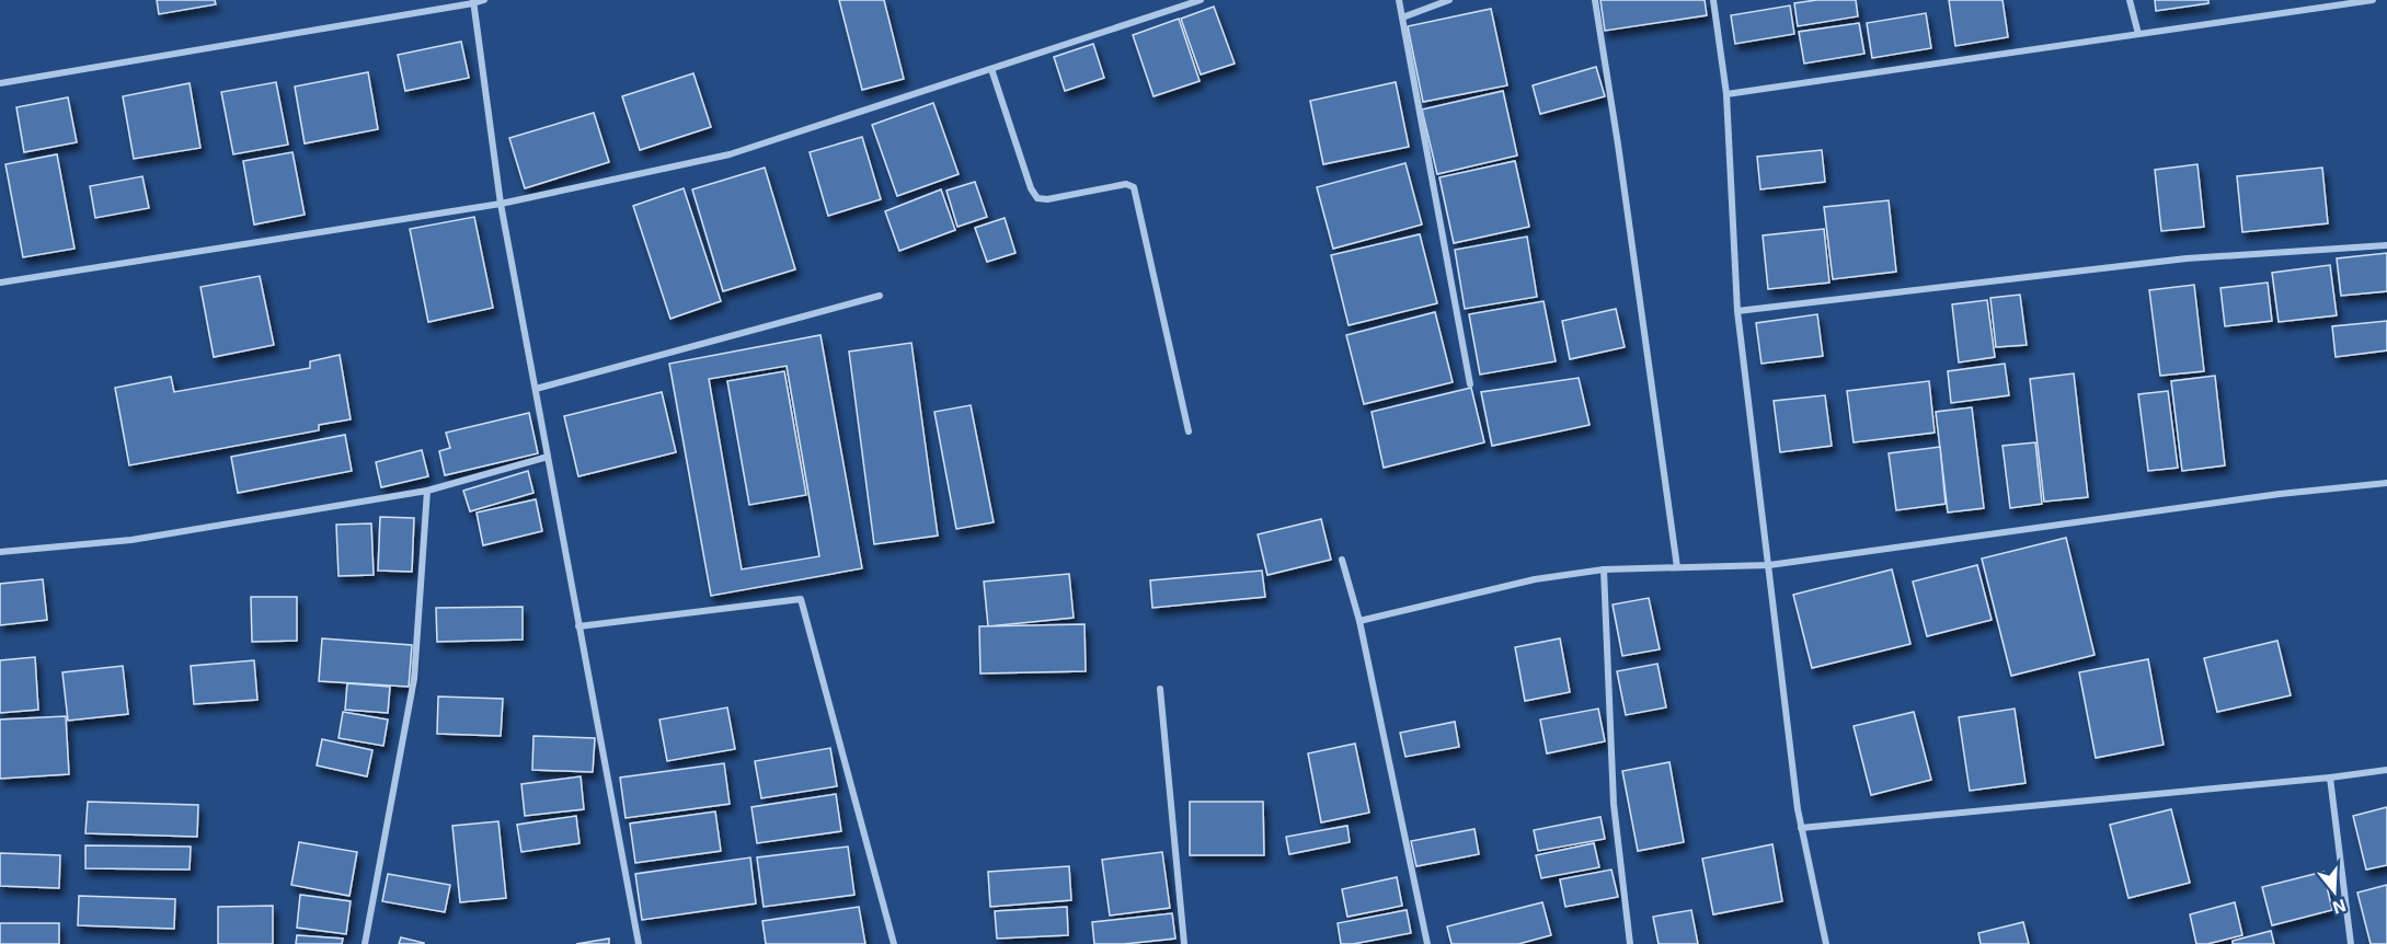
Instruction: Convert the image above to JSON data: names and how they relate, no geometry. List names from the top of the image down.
{
  "north": "bottom"
}
